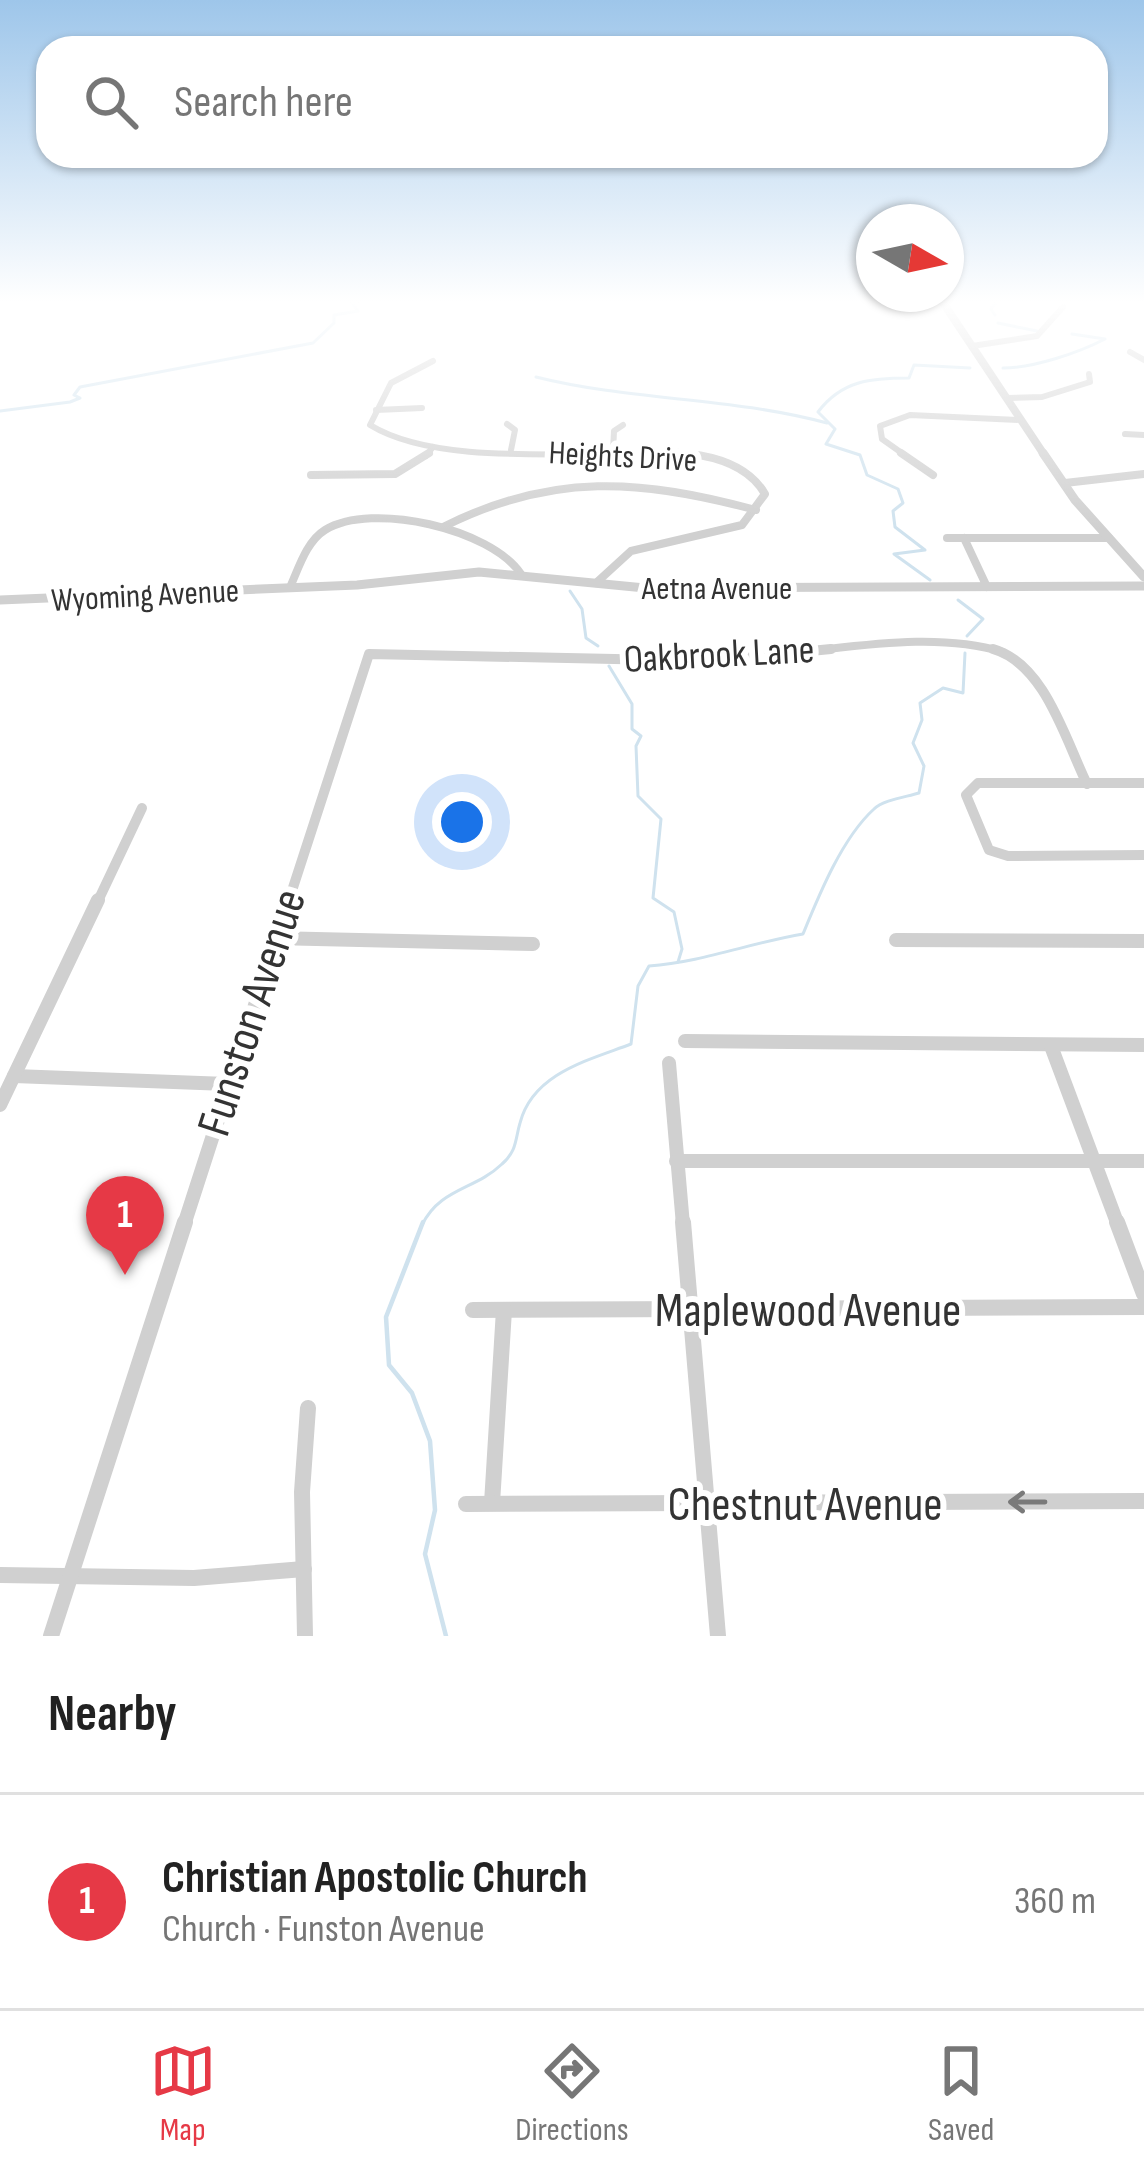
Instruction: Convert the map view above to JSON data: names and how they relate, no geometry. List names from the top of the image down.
{
  "streets": {
    "street": [
      "Heights Drive",
      "Aetna Avenue",
      "Wyoming Avenue",
      "Oakbrook Lane",
      "Funston Avenue",
      "Maplewood Avenue",
      "Chestnut Avenue"
    ]
  },
  "crossings": [
    ["Heights Drive", "Aetna Avenue"],
    ["Aetna Avenue", "Wyoming Avenue"],
    ["Oakbrook Lane", "Funston Avenue"]
  ],
  "one_way": ["Chestnut Avenue"],
  "north": "right",
  "page": {
    "search": "Search here",
    "pins": "1",
    "heading": "Nearby",
    "list": [
      {
        "mark": "1",
        "name": "Christian Apostolic Church",
        "note": "Church · Funston Avenue",
        "value": "360 m"
      }
    ],
    "nav": ["Map", "Directions", "Saved"]
  }
}
